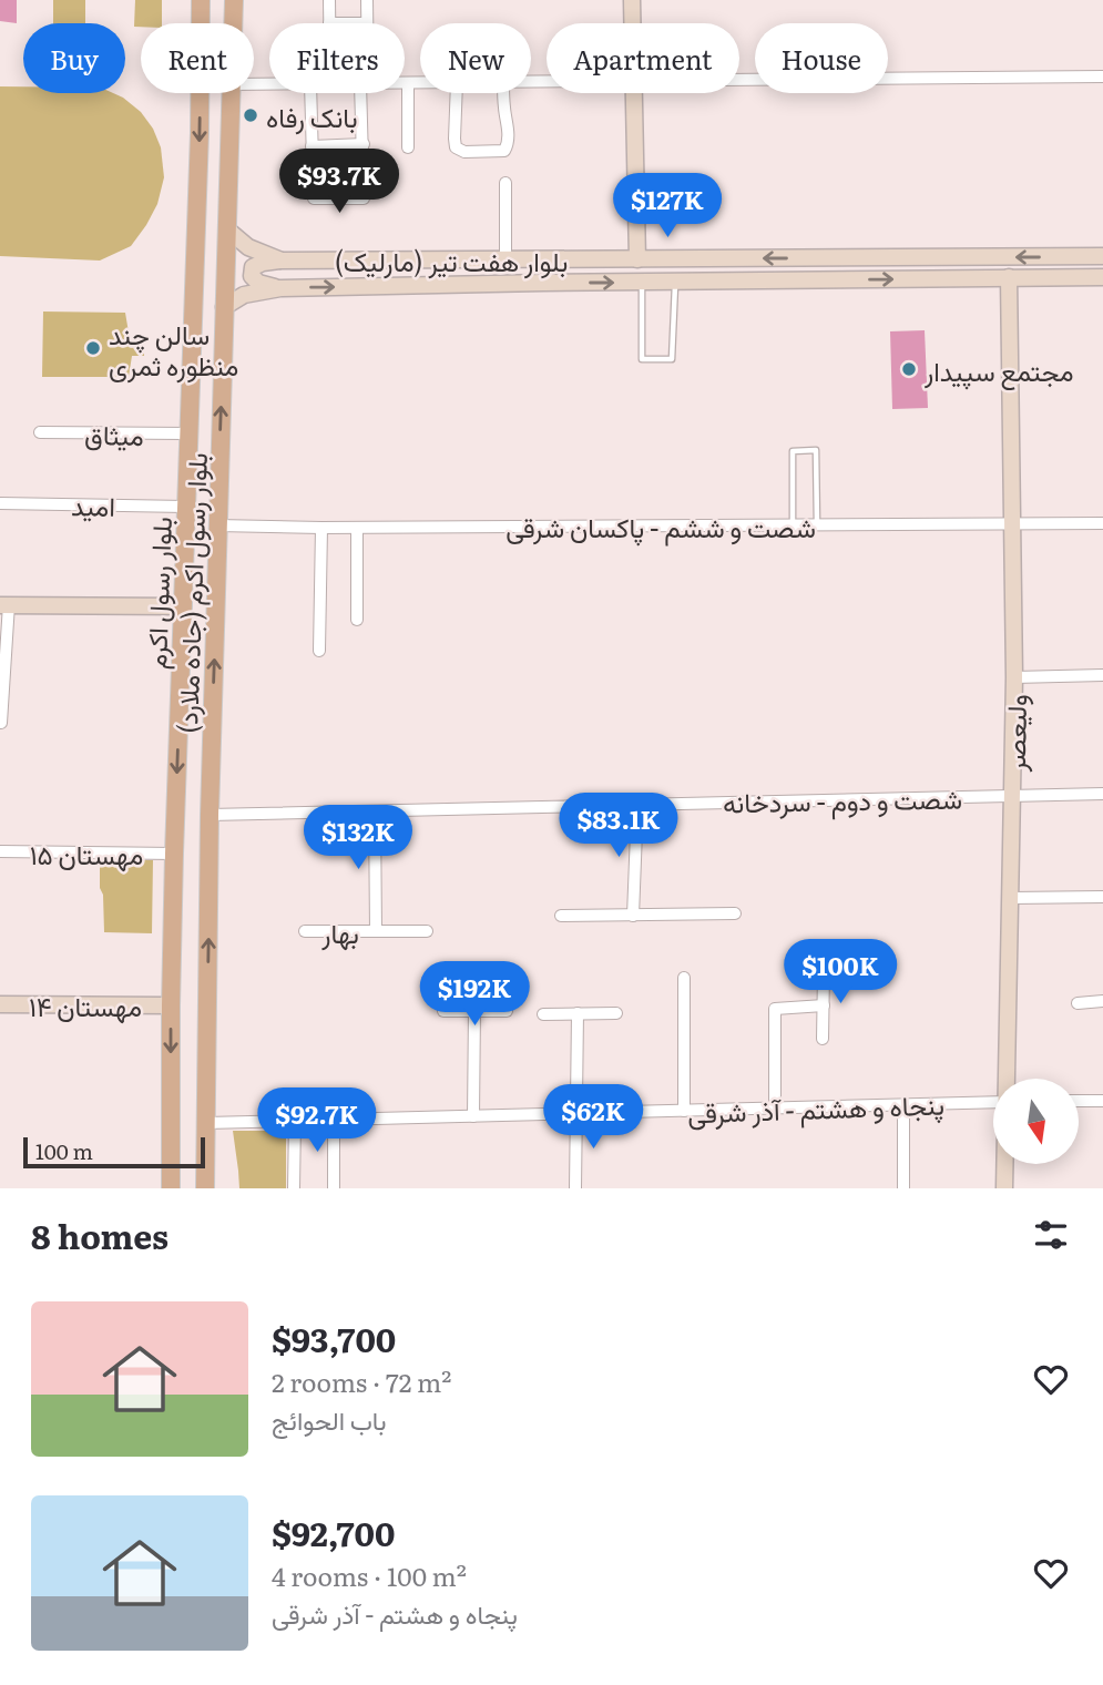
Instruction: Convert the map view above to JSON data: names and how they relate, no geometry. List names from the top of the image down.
{
  "streets": {
    "main road": [
      "بلوار هفت تیر (مارلیک)",
      "بلوار رسول اکرم",
      "بلوار رسول اکرم (جاده ملارد)",
      "ولیعصر",
      "مهستان ۱۴"
    ],
    "street": [
      "میثاق",
      "امید",
      "شصت و ششم - پاکسان شرقی",
      "شصت و دوم - سردخانه",
      "مهستان ۱۵",
      "بهار",
      "پنجاه و هشتم - آذر شرقی"
    ]
  },
  "crossings": [
    ["بلوار هفت تیر (مارلیک)", "بلوار رسول اکرم (جاده ملارد)"],
    ["بلوار هفت تیر (مارلیک)", "ولیعصر"],
    ["میثاق", "بلوار رسول اکرم"],
    ["امید", "بلوار رسول اکرم"],
    ["شصت و ششم - پاکسان شرقی", "بلوار رسول اکرم (جاده ملارد)"],
    ["شصت و ششم - پاکسان شرقی", "ولیعصر"],
    ["بلوار رسول اکرم", "مهستان ۱۵"],
    ["بلوار رسول اکرم", "مهستان ۱۴"],
    ["بلوار رسول اکرم (جاده ملارد)", "شصت و دوم - سردخانه"],
    ["بلوار رسول اکرم (جاده ملارد)", "پنجاه و هشتم - آذر شرقی"],
    ["ولیعصر", "شصت و دوم - سردخانه"],
    ["شصت و دوم - سردخانه", "بهار"]
  ],
  "one_way": ["بلوار رسول اکرم", "بلوار رسول اکرم (جاده ملارد)"],
  "places": ["بانک رفاه", "سالن چند منظوره ثمری", "مجتمع سپیدار"],
  "scale_bar": "100 m",
  "north": "bottom",
  "page": {
    "chip": [
      "Buy",
      "Rent",
      "Filters",
      "New",
      "Apartment",
      "House"
    ],
    "price": [
      "$93.7K",
      "$127K",
      "$83.1K",
      "$132K",
      "$100K",
      "$192K",
      "$62K",
      "$92.7K"
    ],
    "scale": "100 m",
    "heading": "8 homes",
    "list": [
      {
        "name": "$93,700",
        "note": "2 rooms · 72 m² · باب الحوائج"
      },
      {
        "name": "$92,700",
        "note": "4 rooms · 100 m² · پنجاه و هشتم - آذر شرقی"
      }
    ]
  }
}
